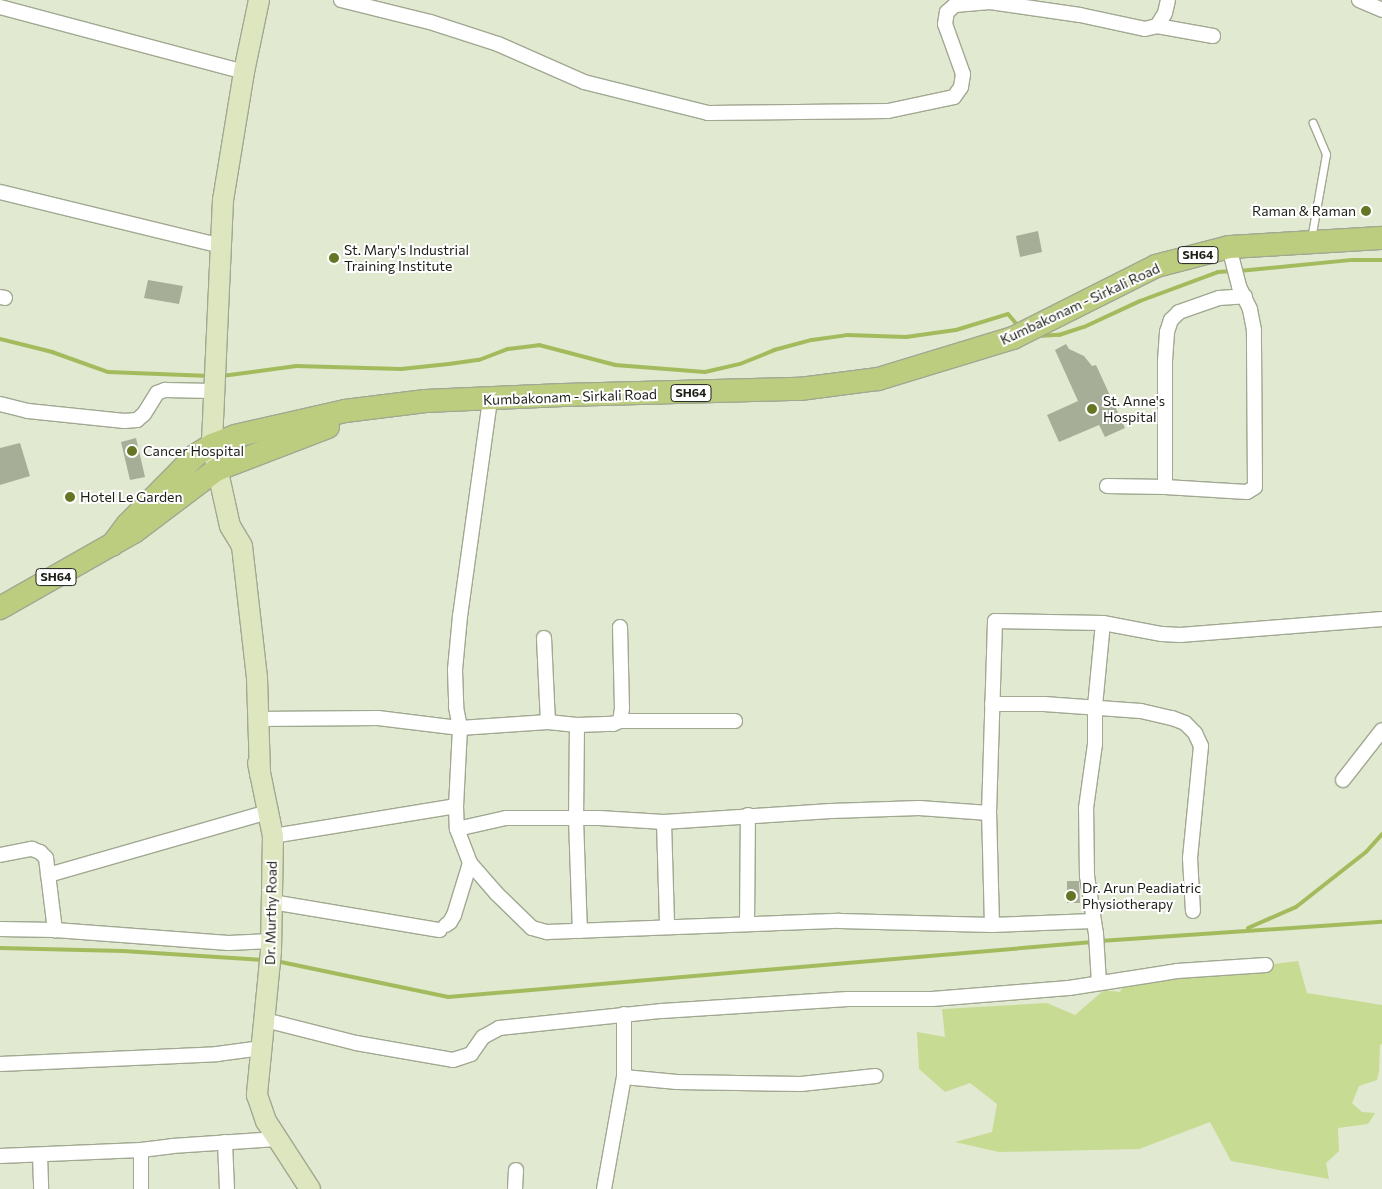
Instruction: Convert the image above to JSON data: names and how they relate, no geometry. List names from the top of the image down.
{
  "streets": {
    "main road": ["SH64", "Kumbakonam - Sirkali Road", "Dr. Murthy Road"]
  },
  "crossings": [
    ["Kumbakonam - Sirkali Road", "Dr. Murthy Road"]
  ],
  "places": [
    "Raman & Raman",
    "St. Mary's Industrial Training Institute",
    "St. Anne's Hospital",
    "Cancer Hospital",
    "Hotel Le Garden",
    "Dr. Arun Peadiatric Physiotherapy"
  ]
}
